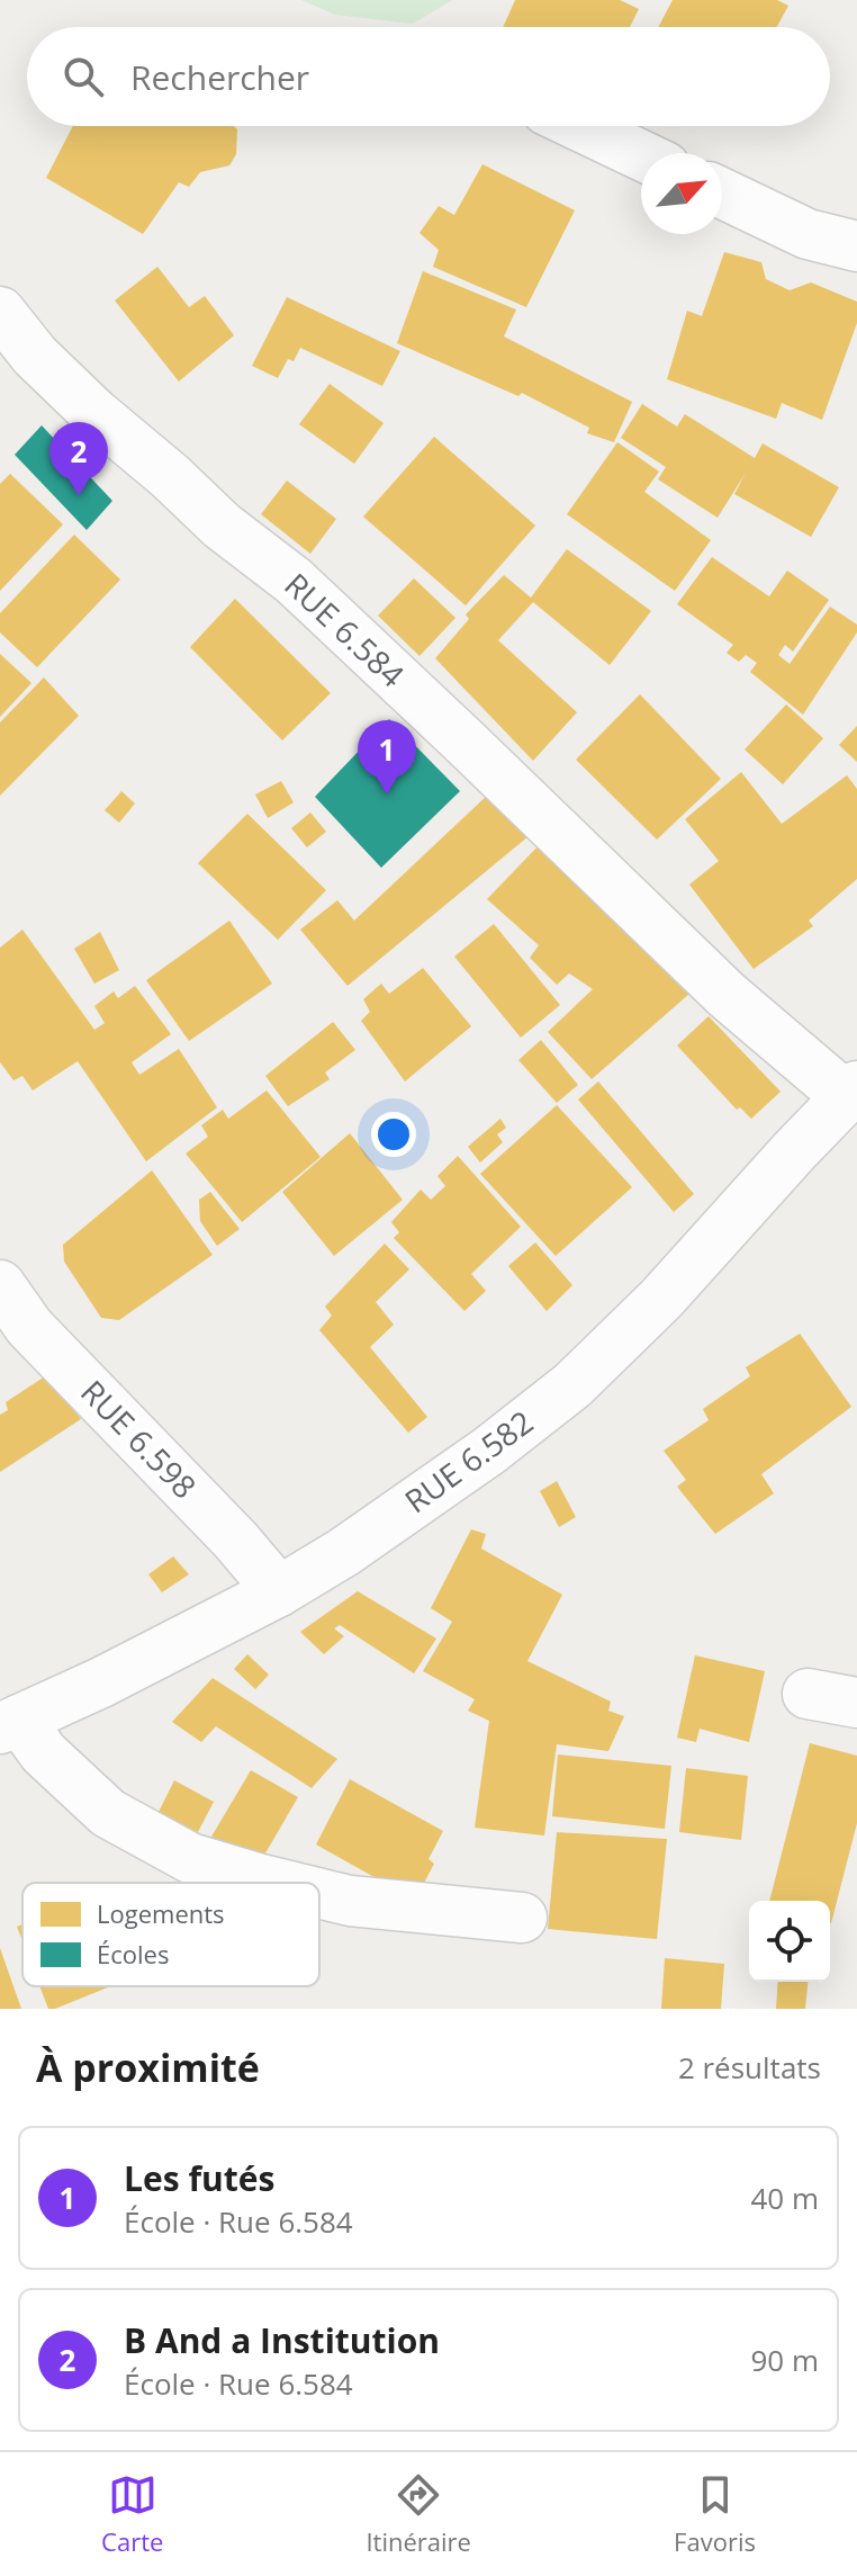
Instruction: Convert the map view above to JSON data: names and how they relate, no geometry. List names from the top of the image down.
{
  "streets": {
    "street": ["RUE 6.584", "RUE 6.598", "RUE 6.582"]
  },
  "crossings": [
    ["RUE 6.584", "RUE 6.582"],
    ["RUE 6.598", "RUE 6.582"]
  ],
  "legend": ["Logements", "Écoles"],
  "north": "top right",
  "page": {
    "search": "Rechercher",
    "pins": ["2", "1"],
    "heading": ["À proximité", "2 résultats"],
    "list": [
      {
        "mark": "1",
        "name": "Les futés",
        "note": "École · Rue 6.584",
        "value": "40 m"
      },
      {
        "mark": "2",
        "name": "B And a Institution",
        "note": "École · Rue 6.584",
        "value": "90 m"
      }
    ],
    "nav": ["Carte", "Itinéraire", "Favoris"]
  }
}
